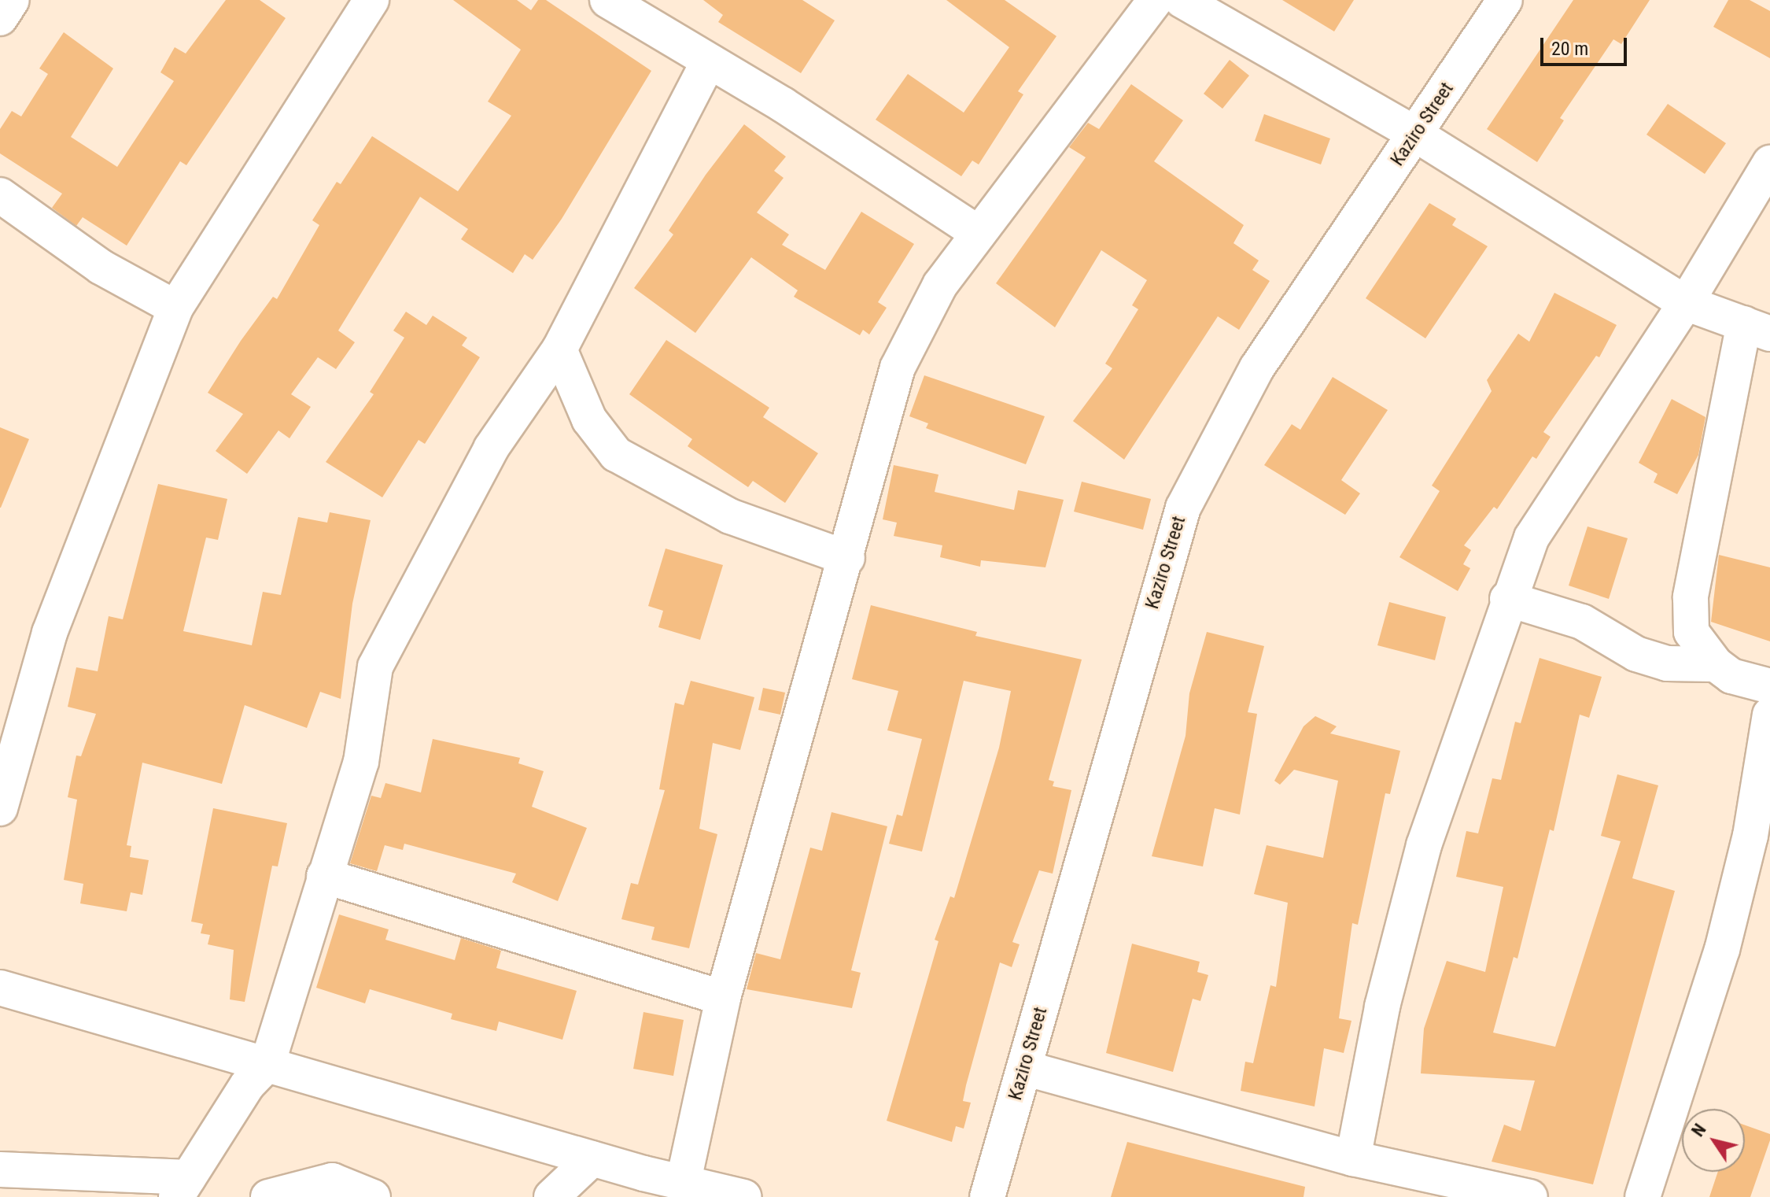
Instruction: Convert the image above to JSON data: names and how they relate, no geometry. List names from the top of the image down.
{
  "streets": {
    "street": ["Kaziro Street"]
  },
  "scale_bar": "20 m",
  "north": "top left"
}
